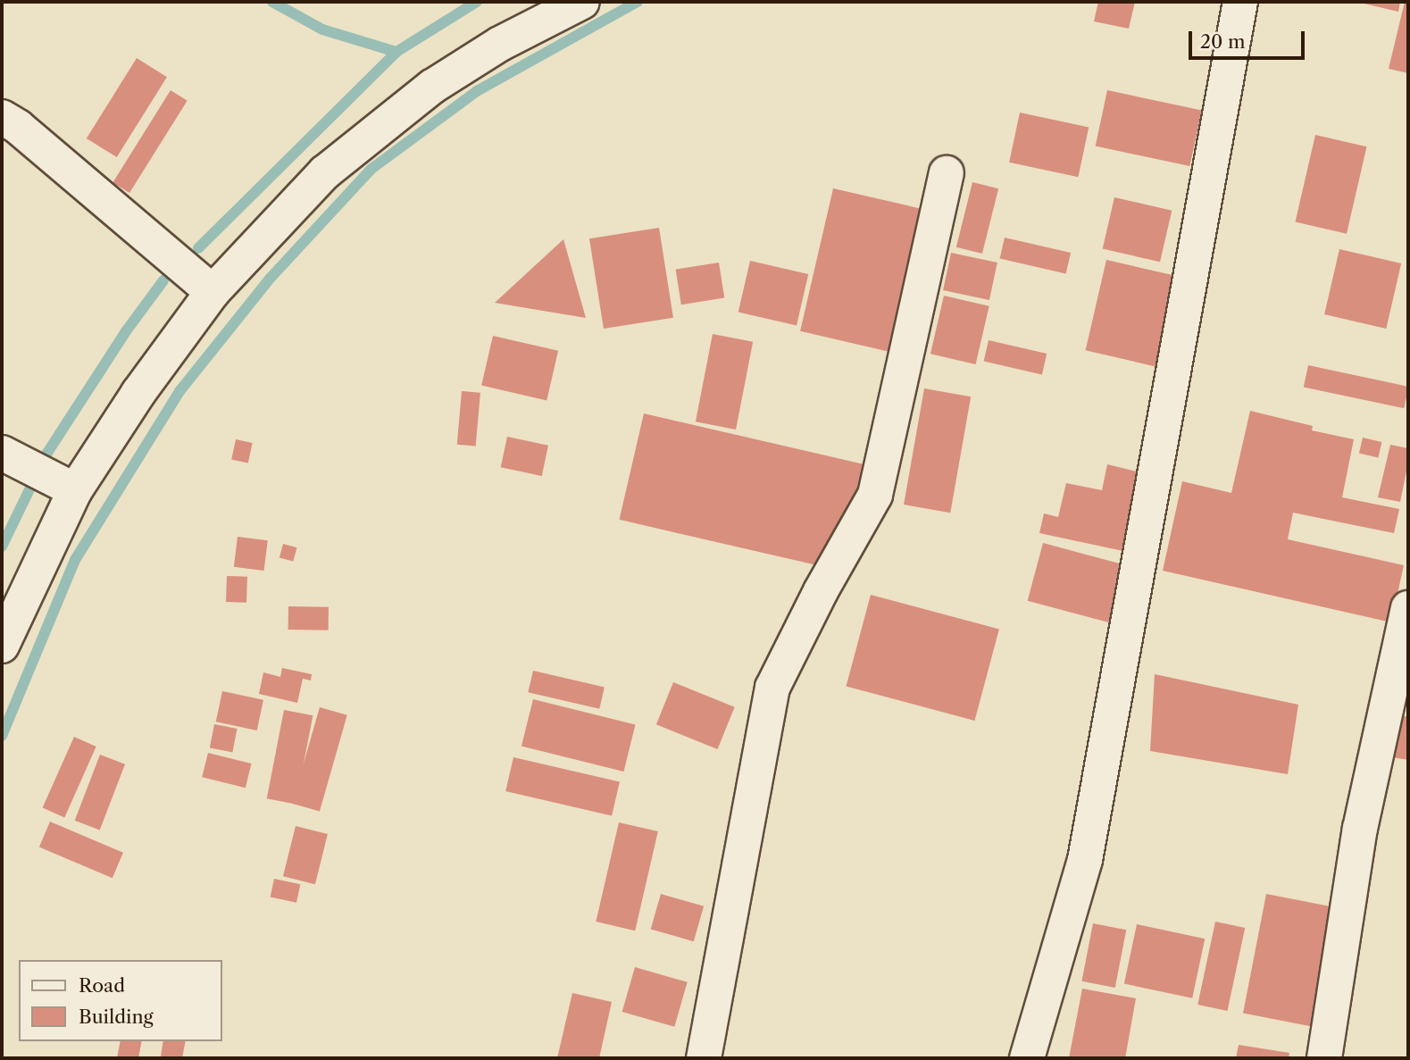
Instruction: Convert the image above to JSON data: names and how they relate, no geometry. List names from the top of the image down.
{
  "legend": ["Road", "Building"],
  "scale_bar": "20 m"
}
